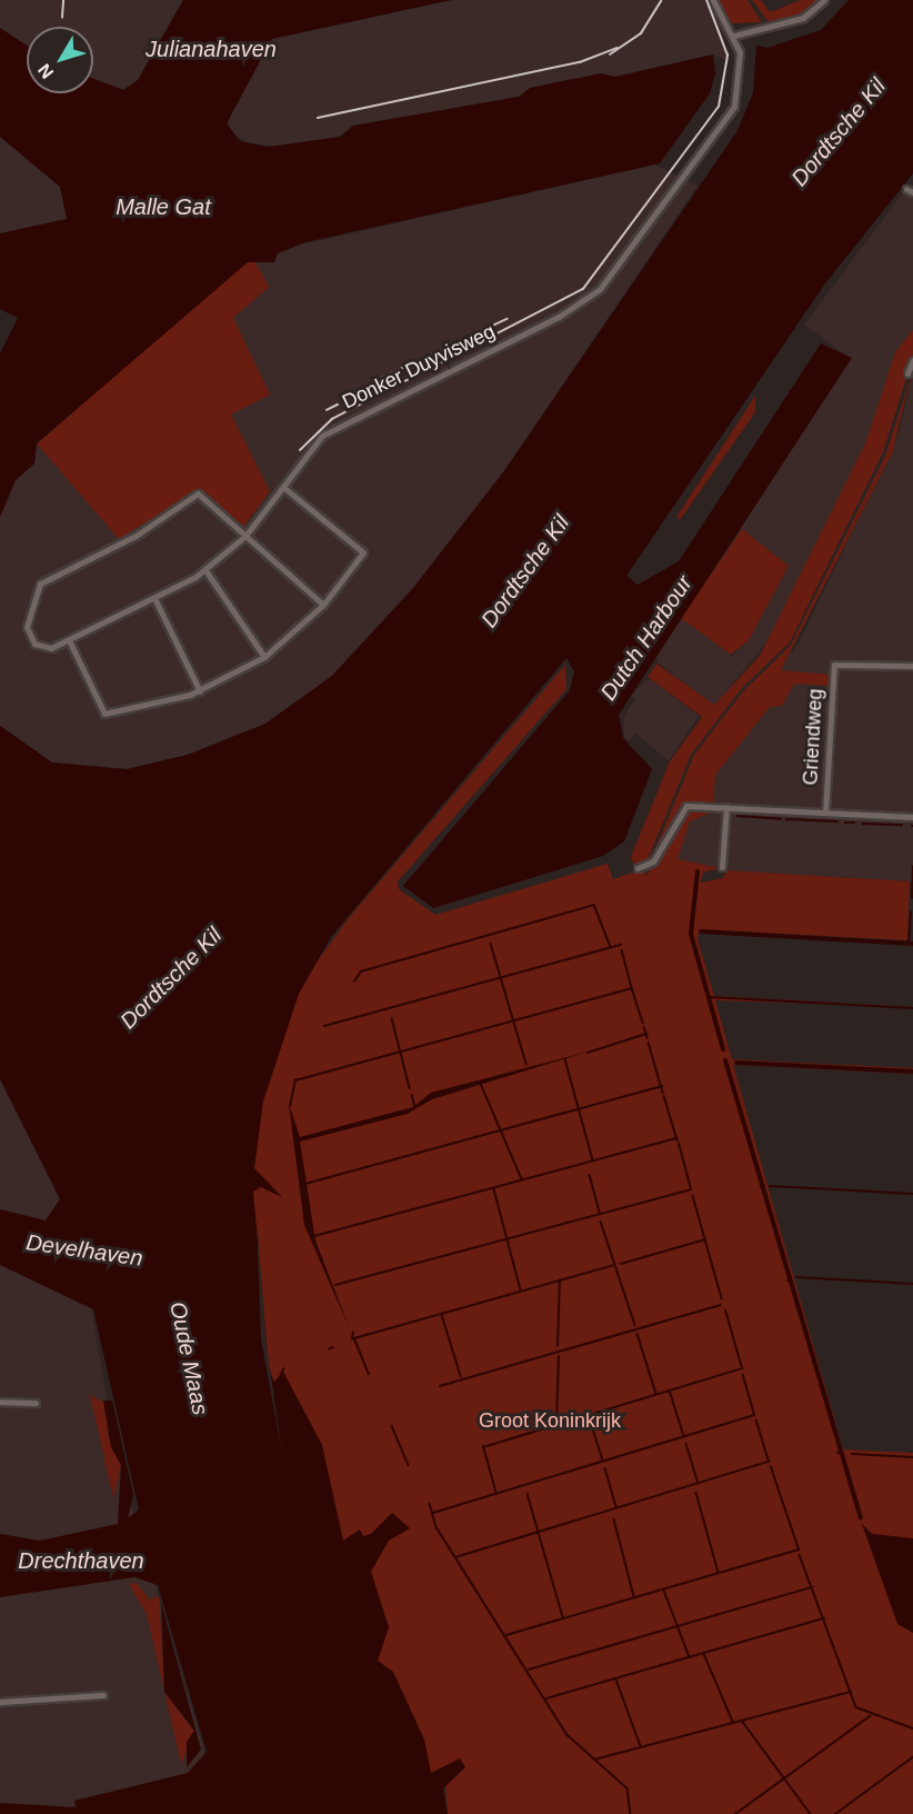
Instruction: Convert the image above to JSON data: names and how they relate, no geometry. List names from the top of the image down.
{
  "streets": {
    "street": ["Donker Duyvisweg", "Griendweg"]
  },
  "water": [
    "Julianahaven",
    "Dordtsche Kil",
    "Malle Gat",
    "Dutch Harbour",
    "Develhaven",
    "Oude Maas",
    "Drechthaven"
  ],
  "parks": ["Groot Koninkrijk"],
  "north": "bottom left"
}
